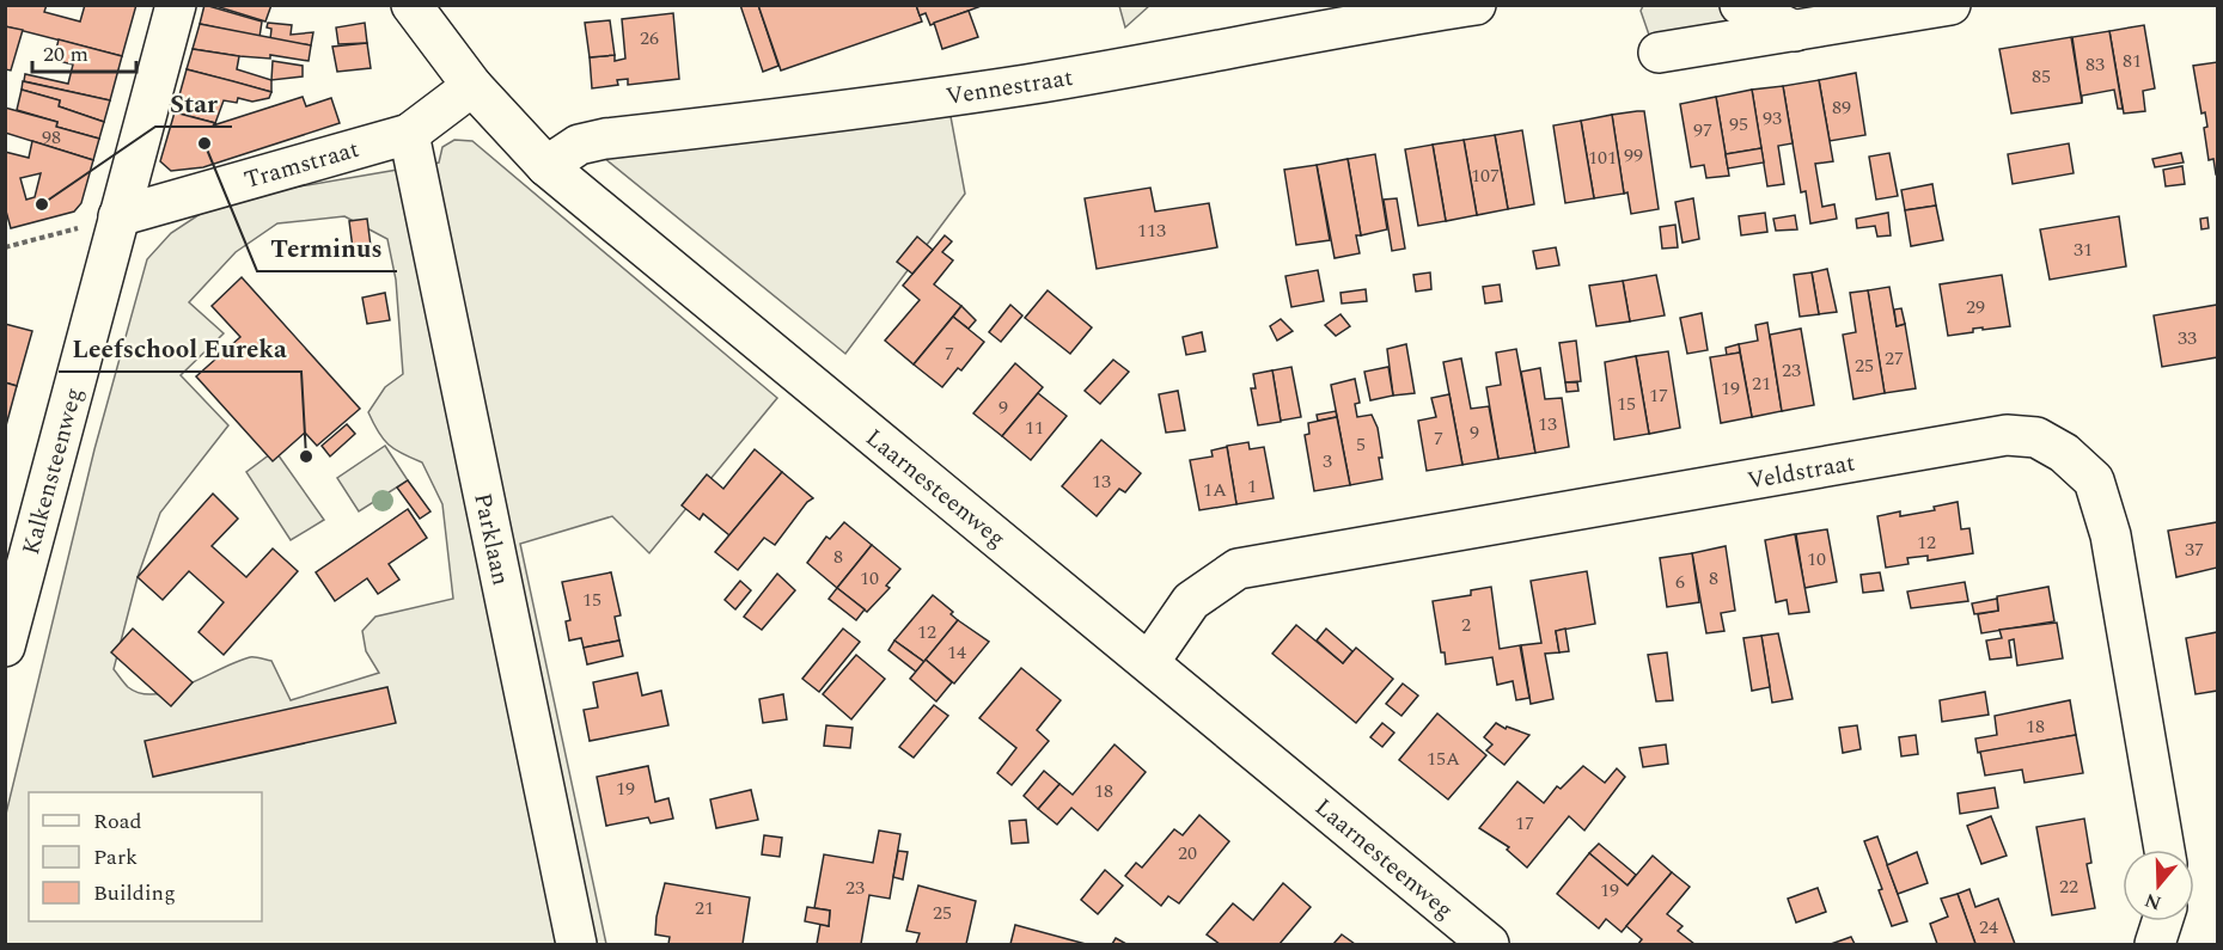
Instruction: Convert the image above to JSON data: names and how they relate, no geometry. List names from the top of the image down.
{
  "streets": {
    "street": [
      "Vennestraat",
      "Tramstraat",
      "Kalkensteenweg",
      "Veldstraat",
      "Laarnesteenweg",
      "Parklaan"
    ]
  },
  "crossings": [
    ["Vennestraat", "Laarnesteenweg"],
    ["Tramstraat", "Kalkensteenweg"],
    ["Tramstraat", "Laarnesteenweg"],
    ["Tramstraat", "Parklaan"],
    ["Veldstraat", "Laarnesteenweg"]
  ],
  "places": ["Terminus", "Star", "Leefschool Eureka"],
  "house_numbers": [
    "26",
    "81",
    "83",
    "85",
    "89",
    "93",
    "95",
    "97",
    "98",
    "99",
    "101",
    "107",
    "113",
    "31",
    "29",
    "33",
    "7",
    "27",
    "25",
    "23",
    "21",
    "19",
    "17",
    "15",
    "9",
    "13",
    "11",
    "9",
    "7",
    "5",
    "3",
    "13",
    "1",
    "1A",
    "12",
    "37",
    "8",
    "10",
    "10",
    "8",
    "6",
    "15",
    "2",
    "12",
    "14",
    "18",
    "15A",
    "19",
    "18",
    "17",
    "20",
    "22",
    "23",
    "19",
    "21",
    "25",
    "24"
  ],
  "legend": ["Road", "Park", "Building"],
  "scale_bar": "20 m",
  "north": "bottom"
}
